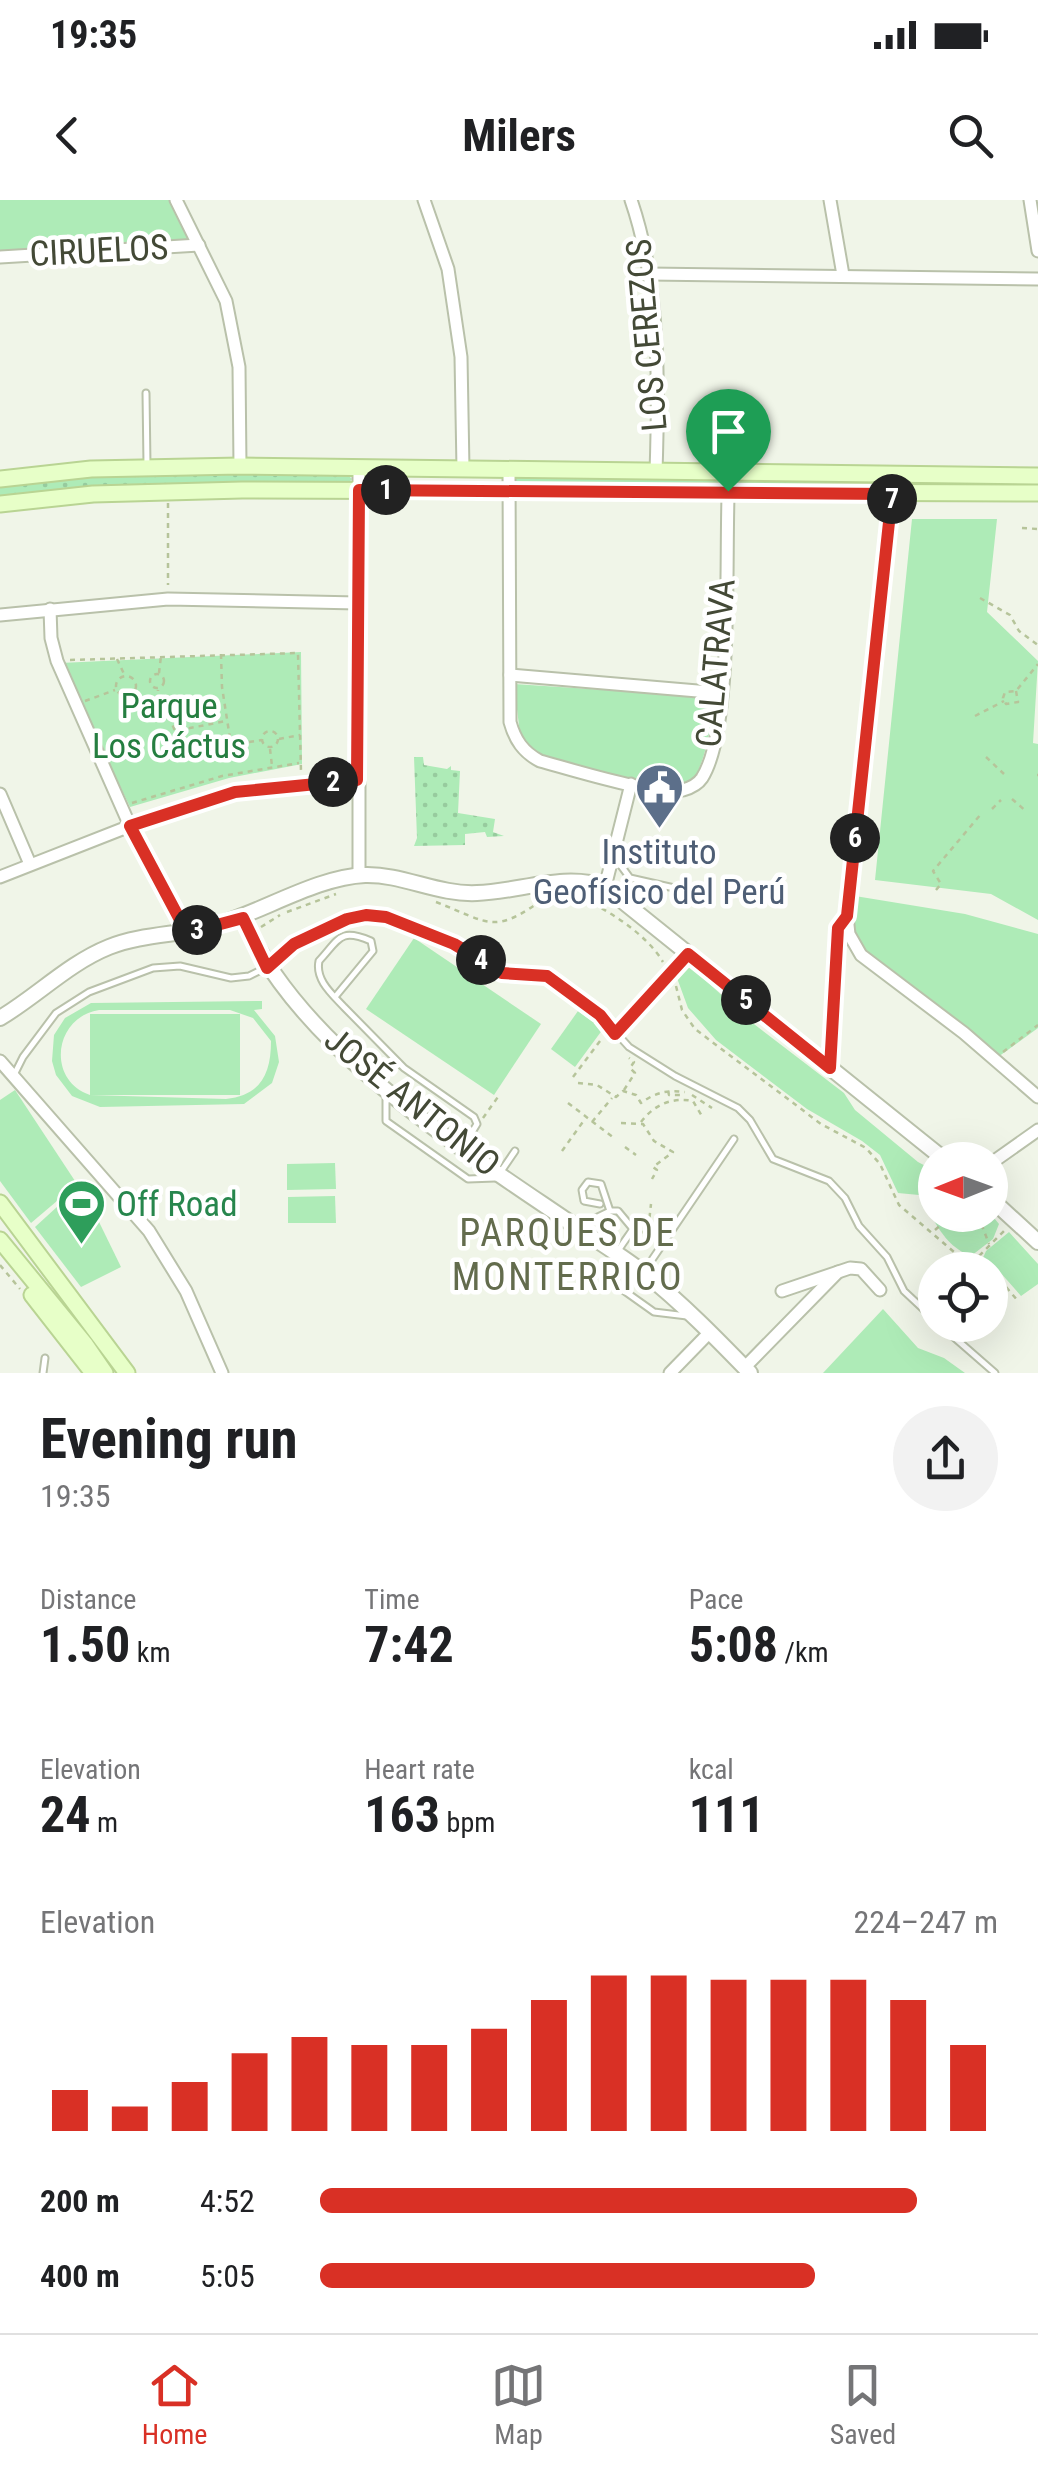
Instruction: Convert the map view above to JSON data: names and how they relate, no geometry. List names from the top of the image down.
{
  "streets": {
    "street": [
      "CIRUELOS",
      "LOS CEREZOS",
      "CALATRAVA",
      "JOSÉ ANTONIO"
    ]
  },
  "districts": ["PARQUES DE MONTERRICO"],
  "parks": ["Parque Los Cáctus"],
  "places": {
    "public building": ["Instituto Geofísico del Perú"],
    "sports": ["Off Road"]
  },
  "north": "left",
  "page": {
    "status": "19:35",
    "header": "Milers",
    "pins": [
      "1",
      "7",
      "2",
      "6",
      "3",
      "4",
      "5"
    ],
    "heading": ["Evening run", "19:35"],
    "stats": [
      ["Distance", "1.50 km"],
      ["Time", "7:42"],
      ["Pace", "5:08 /km"],
      ["Elevation", "24 m"],
      ["Heart rate", "163 bpm"],
      ["kcal", "111"]
    ],
    "chart": ["Elevation", "224–247 m"],
    "list": [
      {
        "name": "200 m",
        "note": "4:52"
      },
      {
        "name": "400 m",
        "note": "5:05"
      }
    ],
    "tabs": ["Home", "Map", "Saved"]
  }
}
